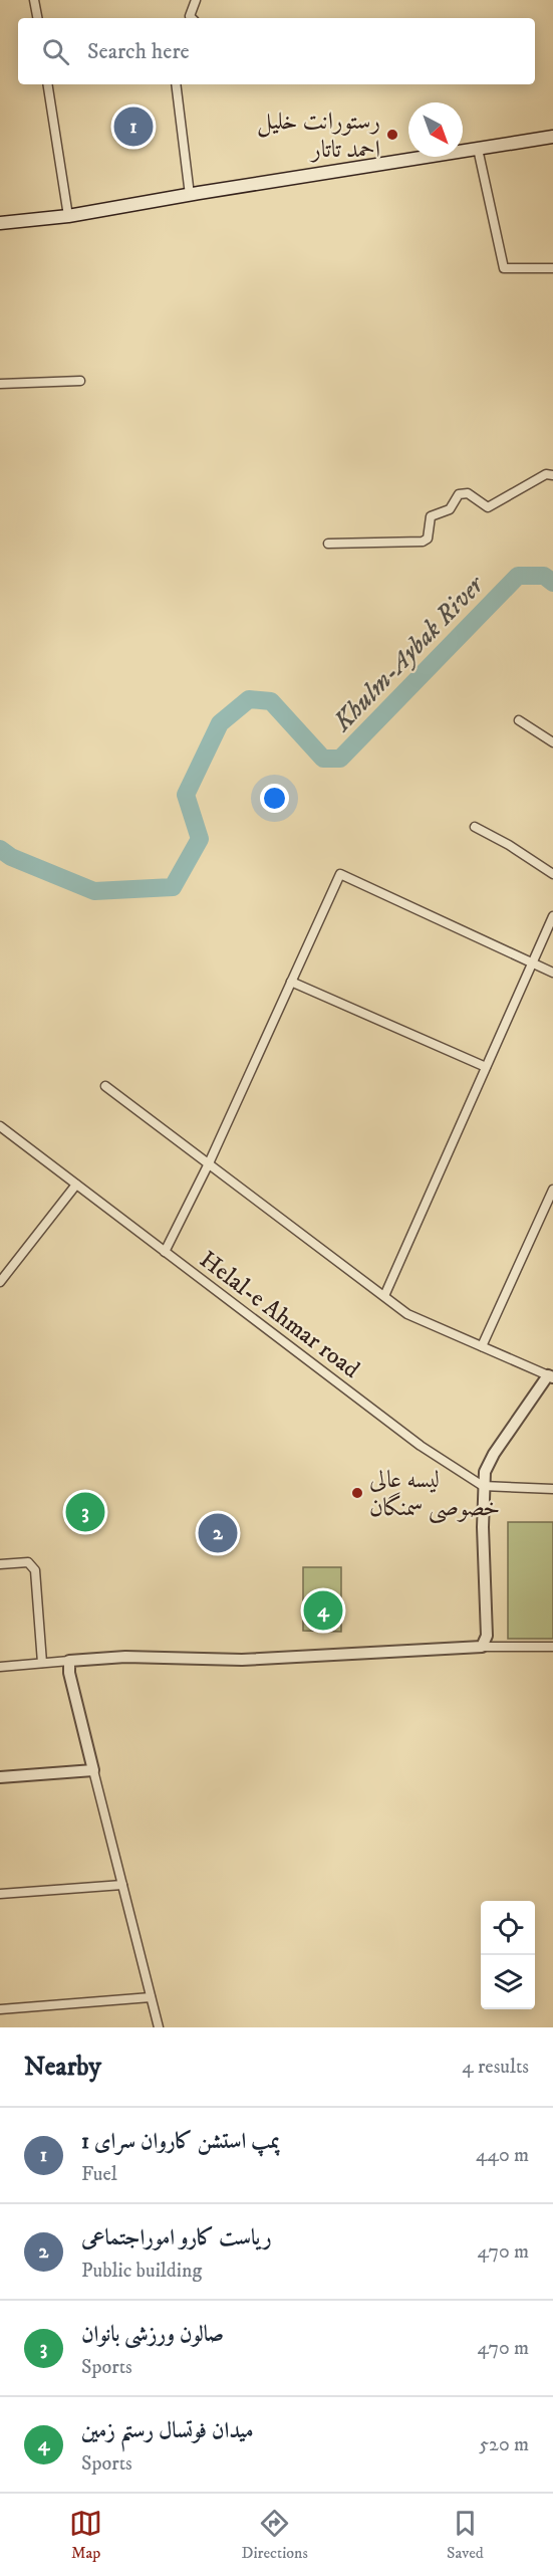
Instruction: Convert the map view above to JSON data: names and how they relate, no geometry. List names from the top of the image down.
{
  "streets": {
    "street": ["Helal-e Ahmar road"]
  },
  "water": ["Khulm-Aybak River"],
  "places": ["رستورانت خلیل احمد تاتار", "لیسه عالی خصوصی سمنگان"],
  "north": "bottom right",
  "page": {
    "search": "Search here",
    "pins": [
      "1",
      "3",
      "2",
      "4"
    ],
    "heading": ["Nearby", "4 results"],
    "list": [
      {
        "mark": "1",
        "name": "پمپ استشن کاروان سرای 1",
        "note": "Fuel",
        "value": "440 m"
      },
      {
        "mark": "2",
        "name": "ریاست کارو اموراجتماعی",
        "note": "Public building",
        "value": "470 m"
      },
      {
        "mark": "3",
        "name": "صالون ورزشی بانوان",
        "note": "Sports",
        "value": "470 m"
      },
      {
        "mark": "4",
        "name": "میدان فوتسال رستم زمین",
        "note": "Sports",
        "value": "520 m"
      }
    ],
    "nav": ["Map", "Directions", "Saved"]
  }
}
